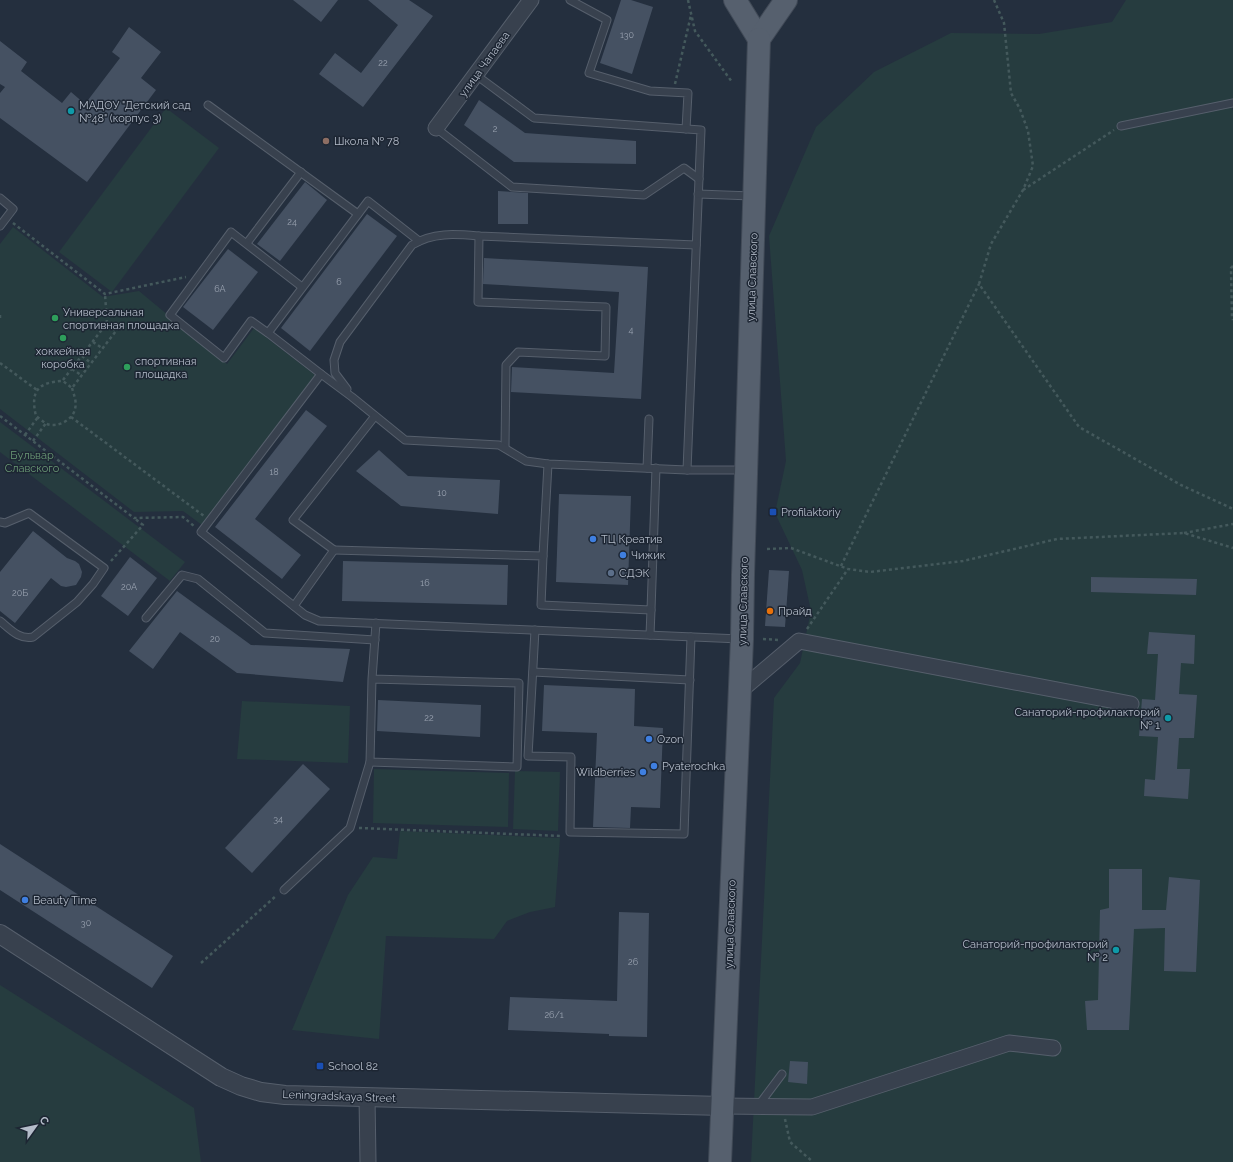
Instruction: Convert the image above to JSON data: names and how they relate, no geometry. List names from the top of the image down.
{
  "streets": {
    "main road": ["улица Славского"],
    "street": ["улица Чапаева", "Leningradskaya Street"]
  },
  "crossings": [
    ["улица Славского", "Leningradskaya Street"]
  ],
  "parks": ["Бульвар Славского"],
  "places": {
    "other": [
      "МАДОУ \"Детский сад №48\" (корпус 3)",
      "Школа № 78",
      "Универсальная спортивная площадка",
      "хоккейная коробка",
      "спортивная площадка",
      "ТЦ Креатив",
      "Чижик",
      "СДЭК",
      "Прайд",
      "Санаторий-профилакторий № 1",
      "Ozon",
      "Pyaterochka",
      "Wildberries",
      "Beauty Time",
      "Санаторий-профилакторий № 2"
    ],
    "transit": ["Profilaktoriy", "School 82"]
  },
  "house_numbers": [
    "130",
    "22",
    "2",
    "24",
    "6",
    "6А",
    "4",
    "18",
    "10",
    "16",
    "20А",
    "20Б",
    "20",
    "22",
    "34",
    "30",
    "26",
    "26/1"
  ],
  "north": "top right"
}
